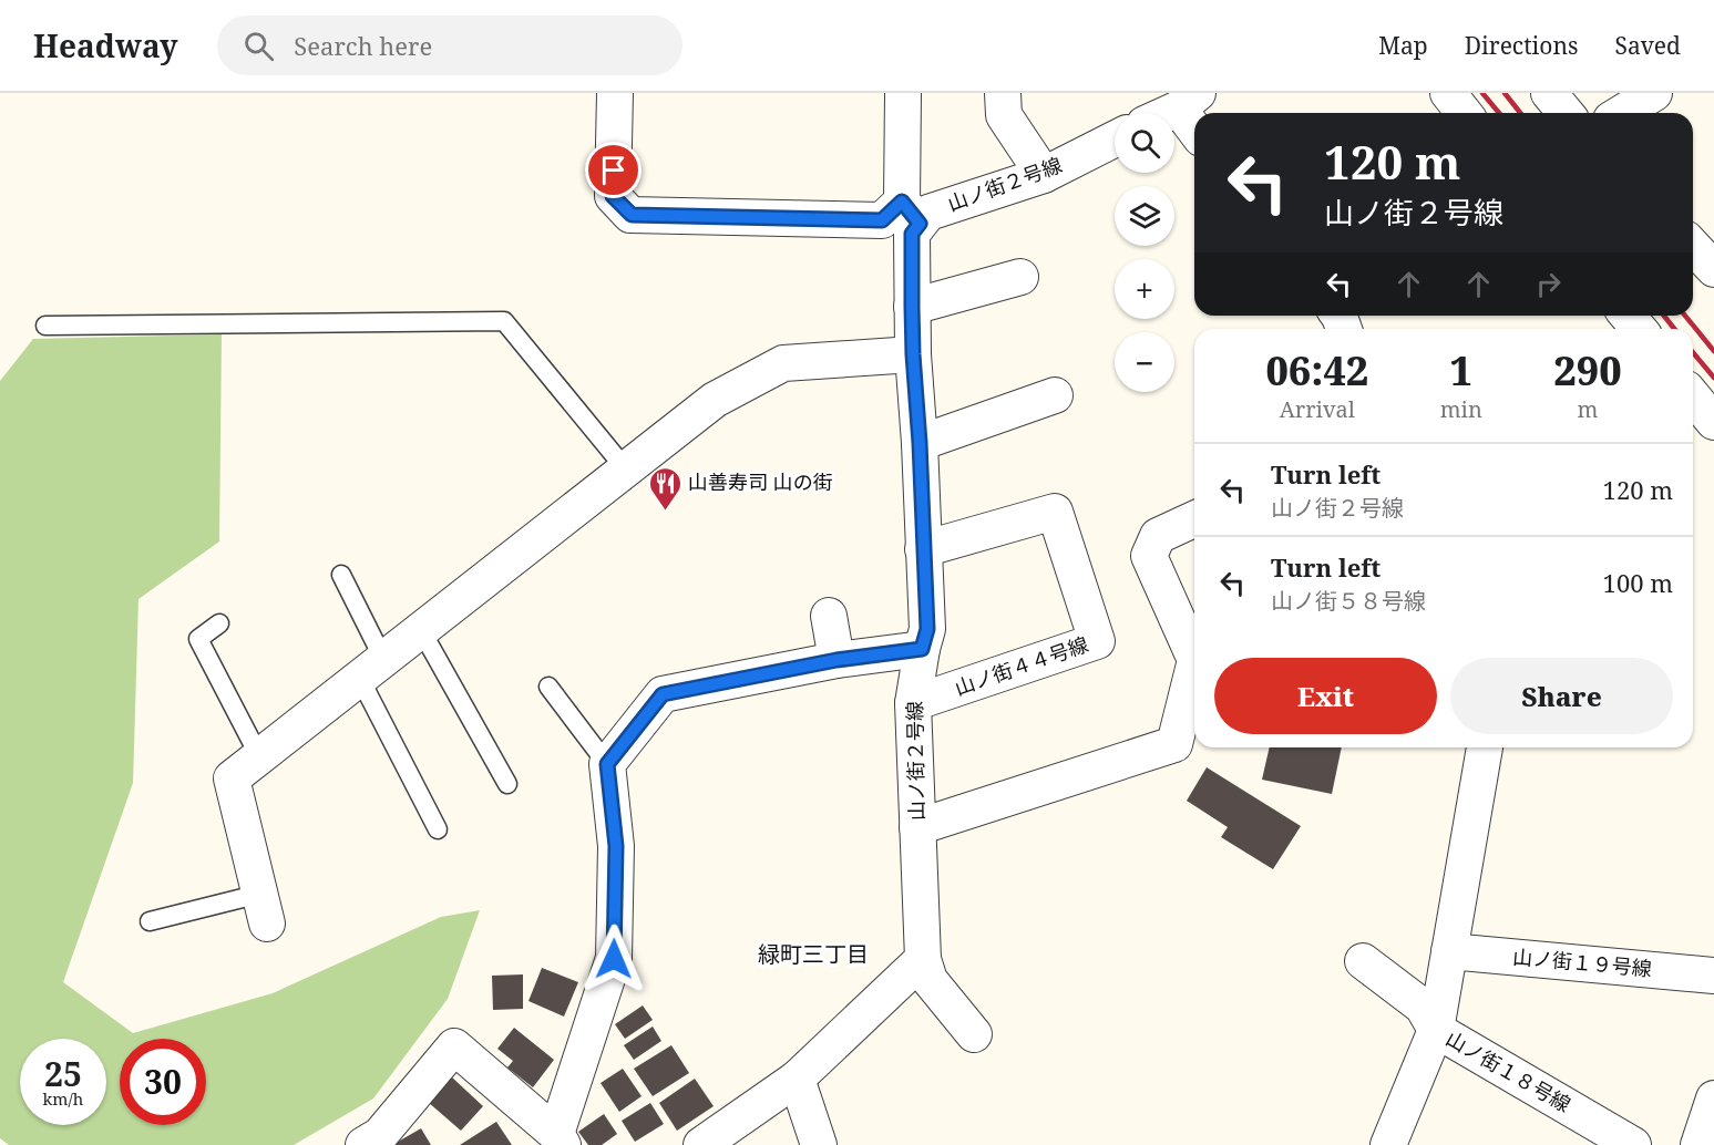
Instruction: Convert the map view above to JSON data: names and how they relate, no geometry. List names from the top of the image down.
{
  "streets": {
    "street": [
      "山ノ街２号線",
      "山ノ街４４号線",
      "山ノ街１９号線",
      "山ノ街１８号線"
    ]
  },
  "crossings": [
    ["山ノ街２号線", "山ノ街４４号線"]
  ],
  "districts": ["緑町三丁目"],
  "places": {
    "restaurant": ["山善寿司 山の街"]
  },
  "page": {
    "header": "Headway",
    "search": "Search here",
    "nav": ["Map", "Directions", "Saved"],
    "map_buttons": ["+", "−"],
    "turn": ["120 m", "山ノ街２号線"],
    "eta": [
      "06:42",
      "Arrival",
      "1",
      "min",
      "290",
      "m"
    ],
    "list": [
      {
        "name": "Turn left",
        "note": "山ノ街２号線",
        "value": "120 m"
      },
      {
        "name": "Turn left",
        "note": "山ノ街５８号線",
        "value": "100 m"
      }
    ],
    "buttons": ["Exit", "Share"],
    "speed": "25 km/h",
    "limit": "30"
  }
}
